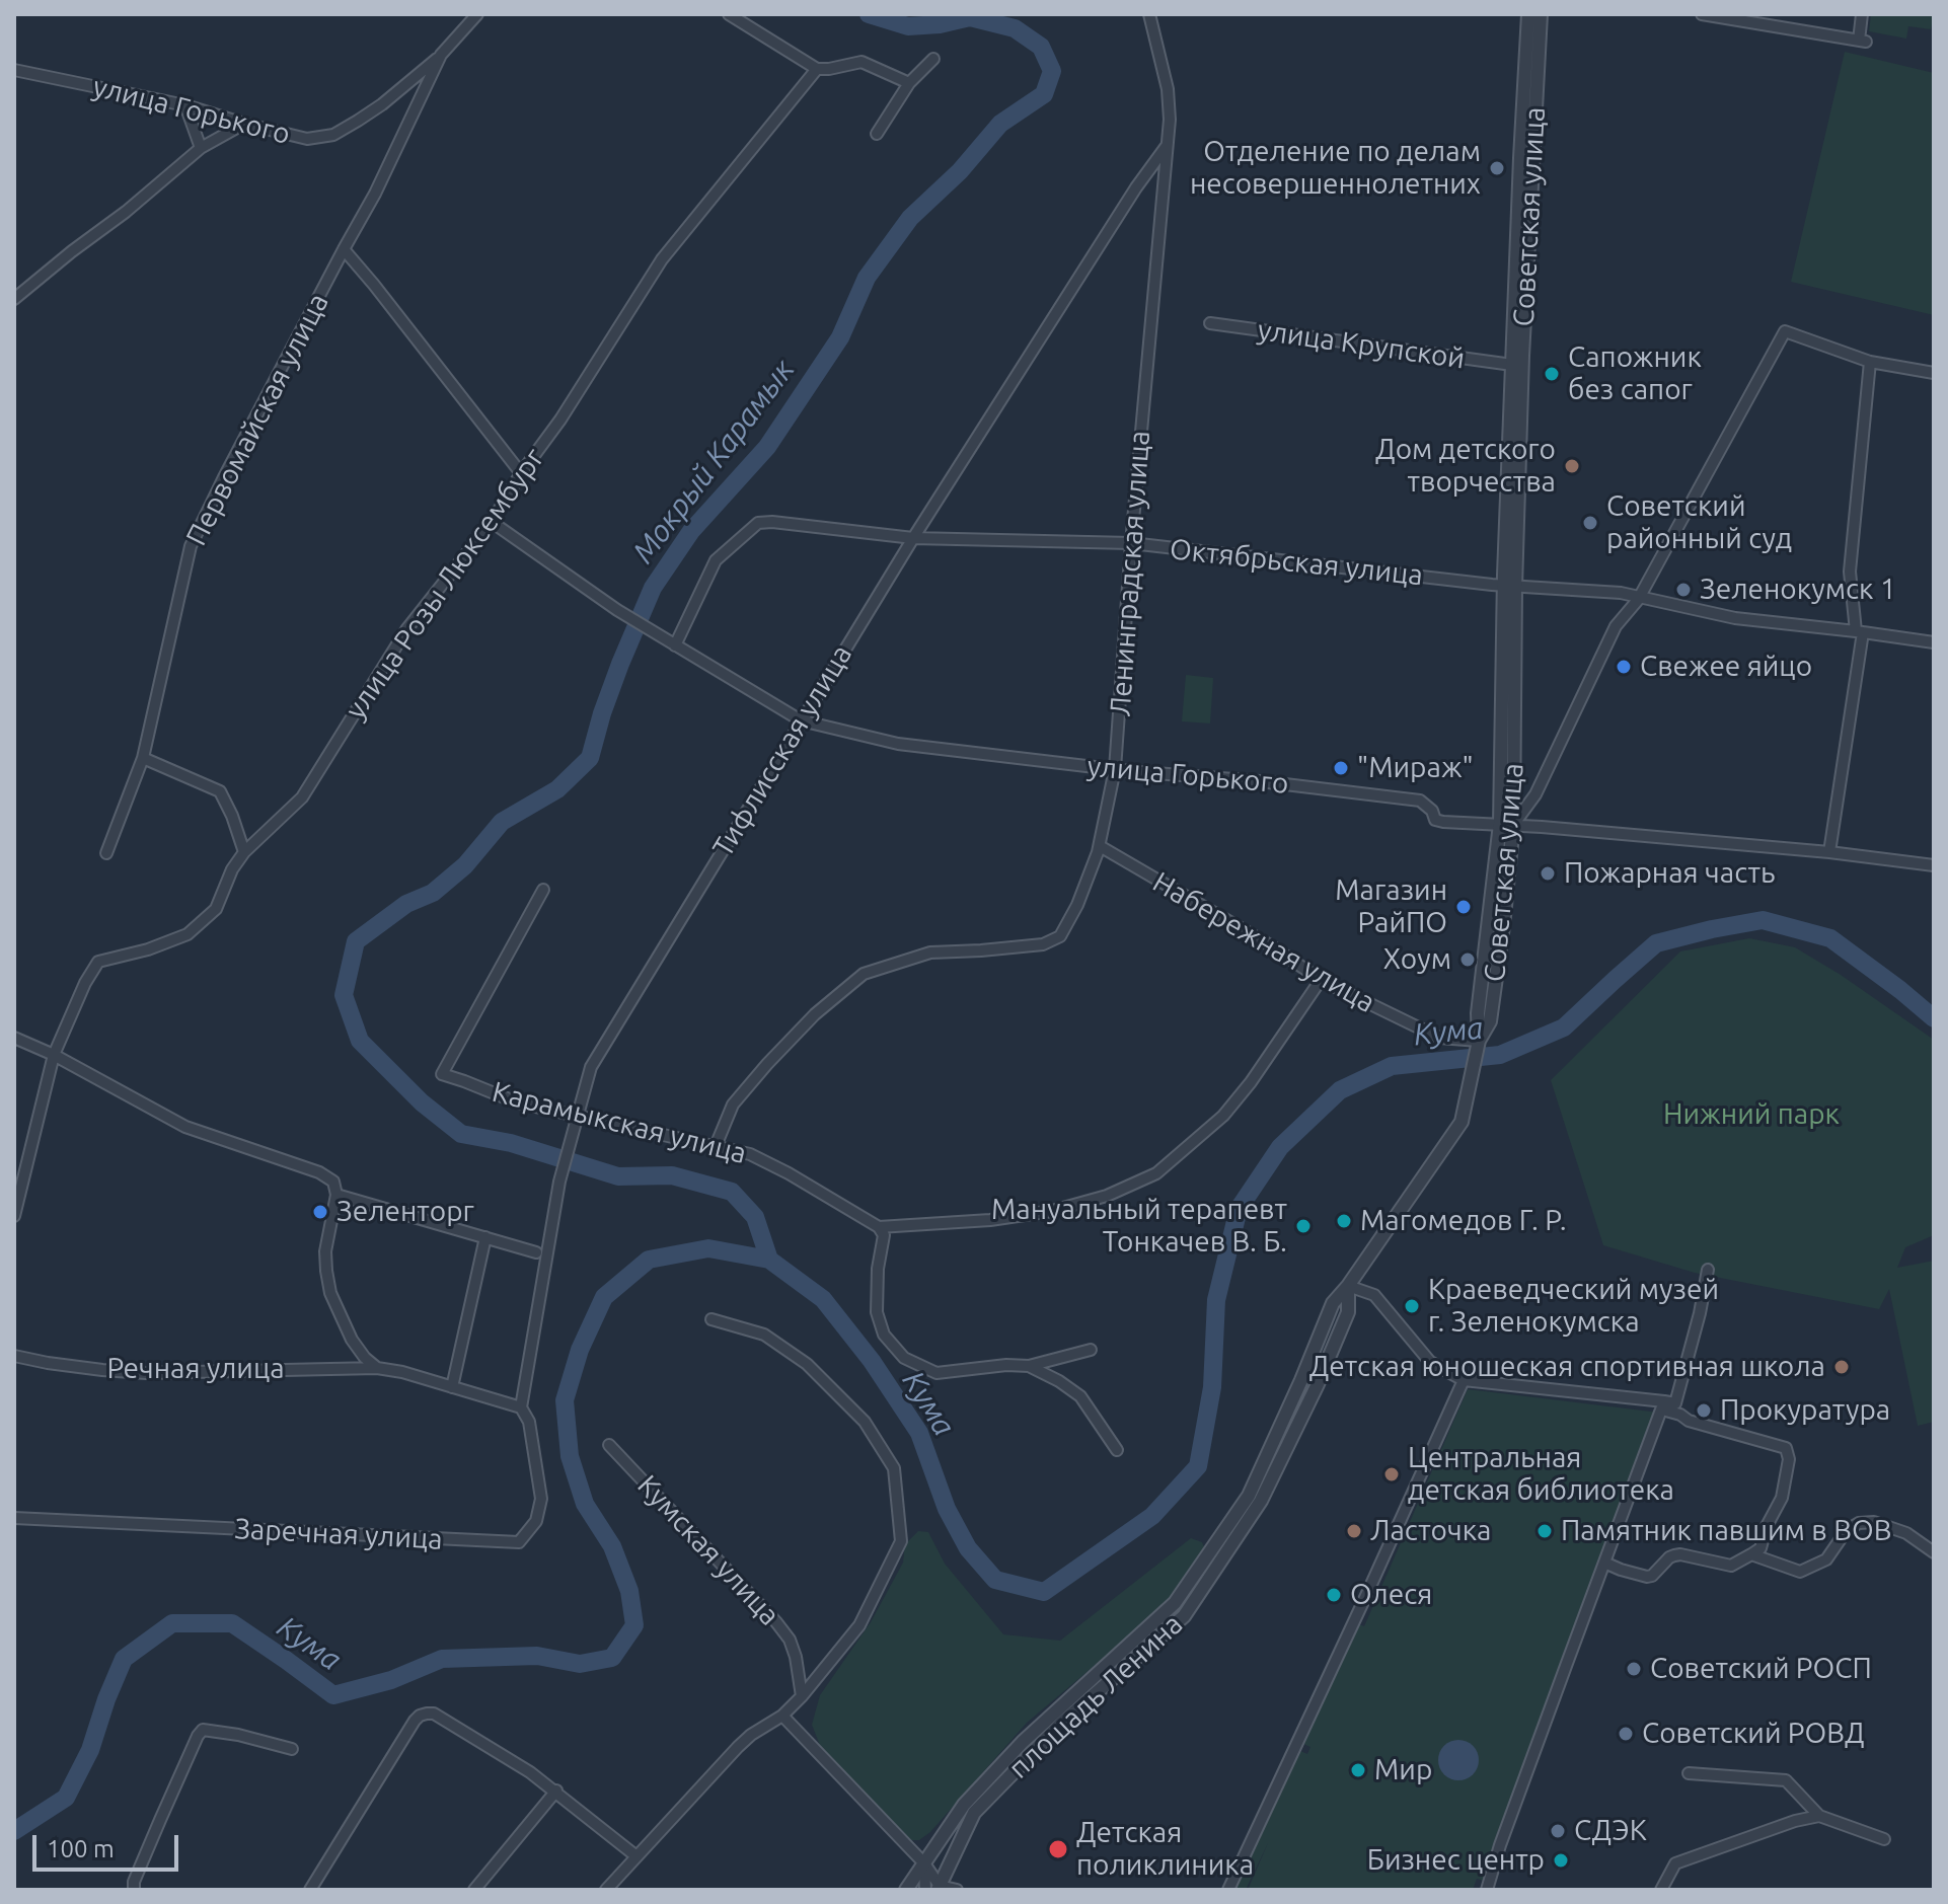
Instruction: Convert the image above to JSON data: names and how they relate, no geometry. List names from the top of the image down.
{
  "streets": {
    "street": [
      "улица Горького",
      "Советская улица",
      "улица Крупской",
      "Первомайская улица",
      "Октябрьская улица",
      "Ленинградская улица",
      "улица Розы Люксембург",
      "Тифлисская улица",
      "Набережная улица",
      "Карамыкская улица",
      "Речная улица",
      "Заречная улица",
      "Кумская улица",
      "площадь Ленина"
    ]
  },
  "crossings": [
    ["улица Горького", "Советская улица"],
    ["улица Горького", "Первомайская улица"],
    ["улица Горького", "Октябрьская улица"],
    ["улица Горького", "Ленинградская улица"],
    ["улица Горького", "улица Розы Люксембург"],
    ["улица Горького", "Тифлисская улица"],
    ["Советская улица", "улица Крупской"],
    ["Советская улица", "Октябрьская улица"],
    ["Советская улица", "Набережная улица"],
    ["Советская улица", "площадь Ленина"],
    ["Октябрьская улица", "Ленинградская улица"],
    ["Октябрьская улица", "Тифлисская улица"],
    ["Ленинградская улица", "Тифлисская улица"],
    ["Ленинградская улица", "Набережная улица"],
    ["Ленинградская улица", "Карамыкская улица"],
    ["Тифлисская улица", "Карамыкская улица"],
    ["Тифлисская улица", "Речная улица"],
    ["Тифлисская улица", "Заречная улица"],
    ["Набережная улица", "площадь Ленина"],
    ["Речная улица", "Заречная улица"]
  ],
  "water": ["Мокрый Карамык", "Кума"],
  "parks": ["Нижний парк"],
  "places": [
    "Отделение по делам несовершеннолетних",
    "Сапожник без сапог",
    "Дом детского творчества",
    "Советский районный суд",
    "Зеленокумск 1",
    "Свежее яйцо",
    "\"Мираж\"",
    "Пожарная часть",
    "Магазин РайПО",
    "Хоум",
    "Зеленторг",
    "Магомедов Г. Р.",
    "Мануальный терапевт Тонкачев В. Б.",
    "Краеведческий музей г. Зеленокумска",
    "Детская юношеская спортивная школа",
    "Прокуратура",
    "Центральная детская библиотека",
    "Ласточка",
    "Памятник павшим в ВОВ",
    "Олеся",
    "Советский РОСП",
    "Советский РОВД",
    "Мир",
    "СДЭК",
    "Детская поликлиника",
    "Бизнес центр"
  ],
  "scale_bar": "100 m"
}
